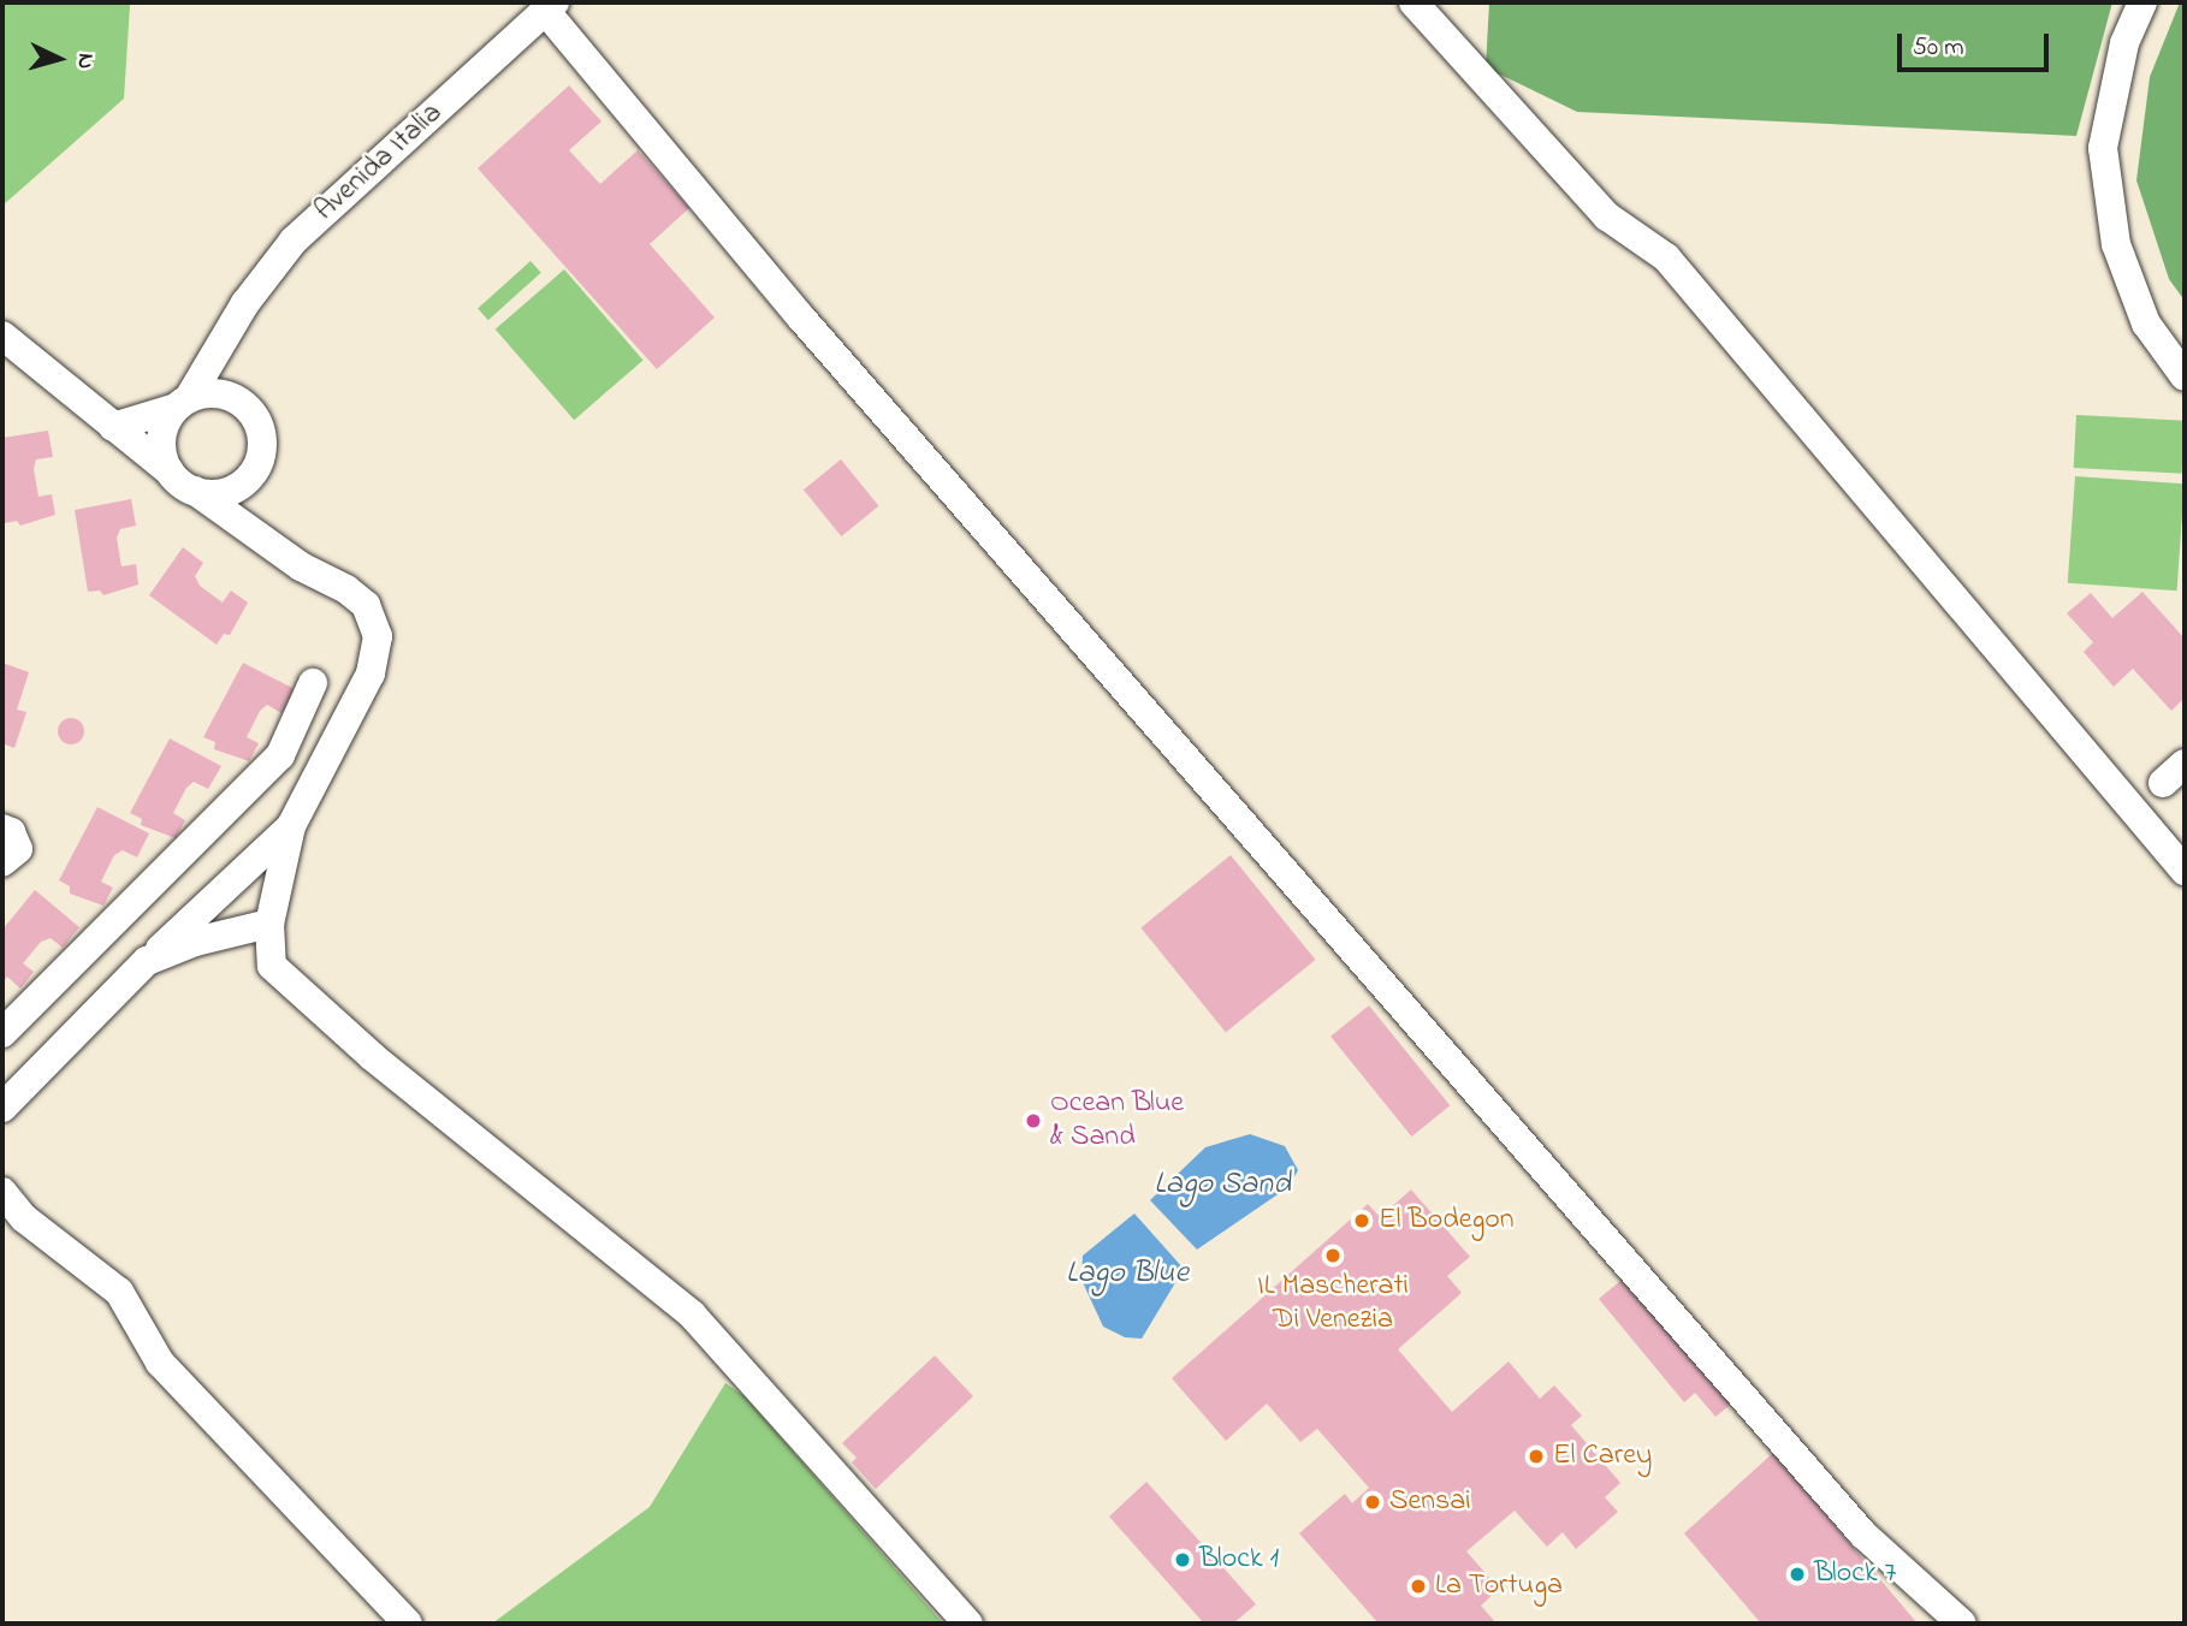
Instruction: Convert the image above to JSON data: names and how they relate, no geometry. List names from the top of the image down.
{
  "streets": {
    "street": ["Avenida Italia"]
  },
  "water": ["Lago Sand", "Lago Blue"],
  "places": [
    "Ocean Blue & Sand",
    "El Bodegon",
    "IL Mascherati Di Venezia",
    "El Carey",
    "Sensai",
    "Block 1",
    "Block 7",
    "La Tortuga"
  ],
  "scale_bar": "50 m",
  "north": "right"
}
